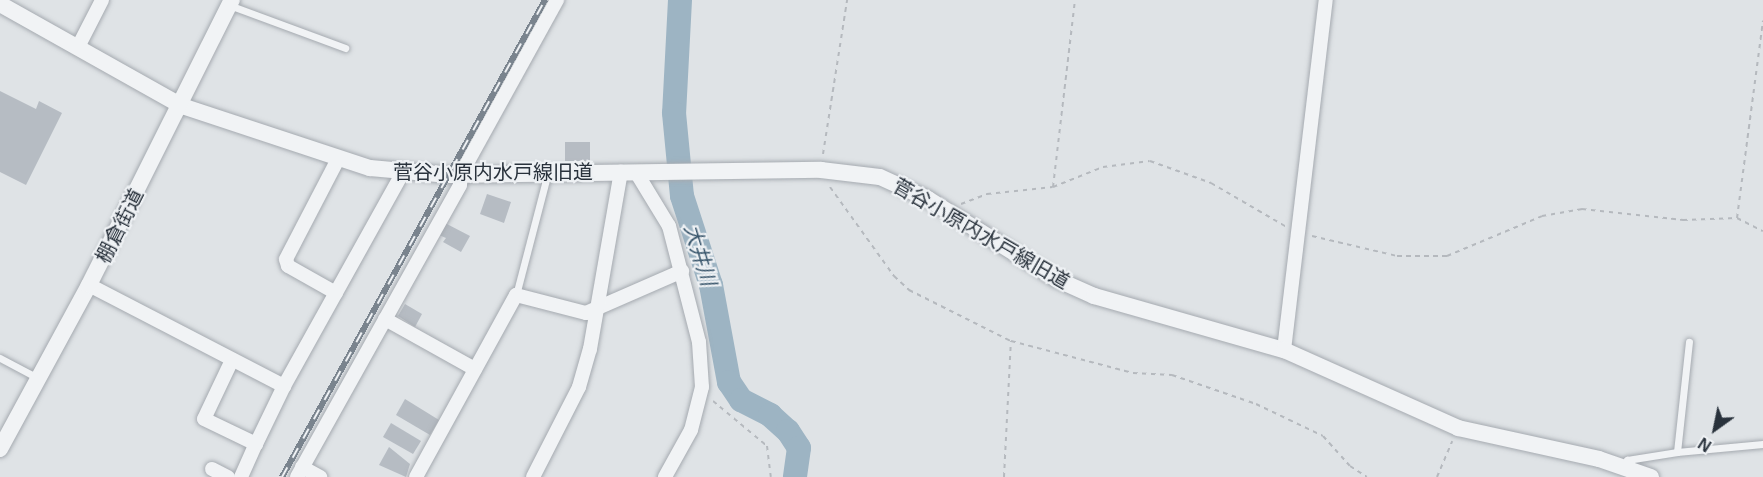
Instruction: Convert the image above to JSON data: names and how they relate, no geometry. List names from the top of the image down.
{
  "streets": {
    "street": ["菅谷小原内水戸線旧道", "棚倉街道"]
  },
  "crossings": [
    ["菅谷小原内水戸線旧道", "棚倉街道"]
  ],
  "water": ["大井川"],
  "north": "bottom left"
}
